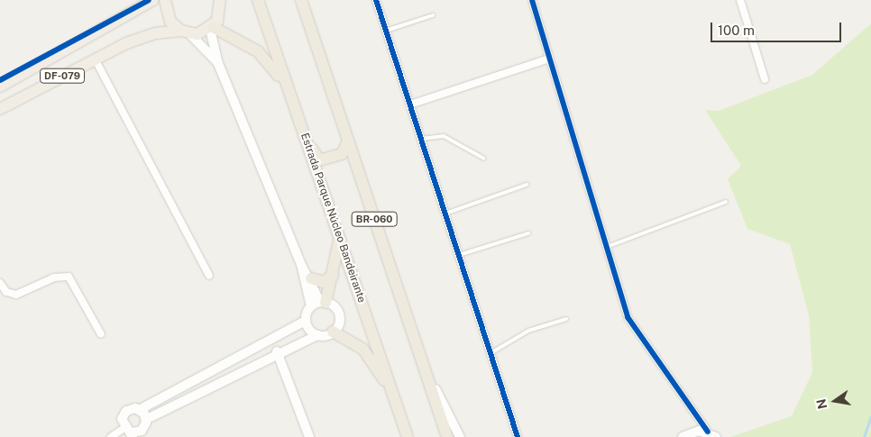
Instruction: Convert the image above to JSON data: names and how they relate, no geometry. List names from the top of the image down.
{
  "streets": {
    "highway": ["Estrada Parque Núcleo Bandeirante", "BR-060"],
    "main road": ["DF-079"]
  },
  "scale_bar": "100 m",
  "north": "left"
}
